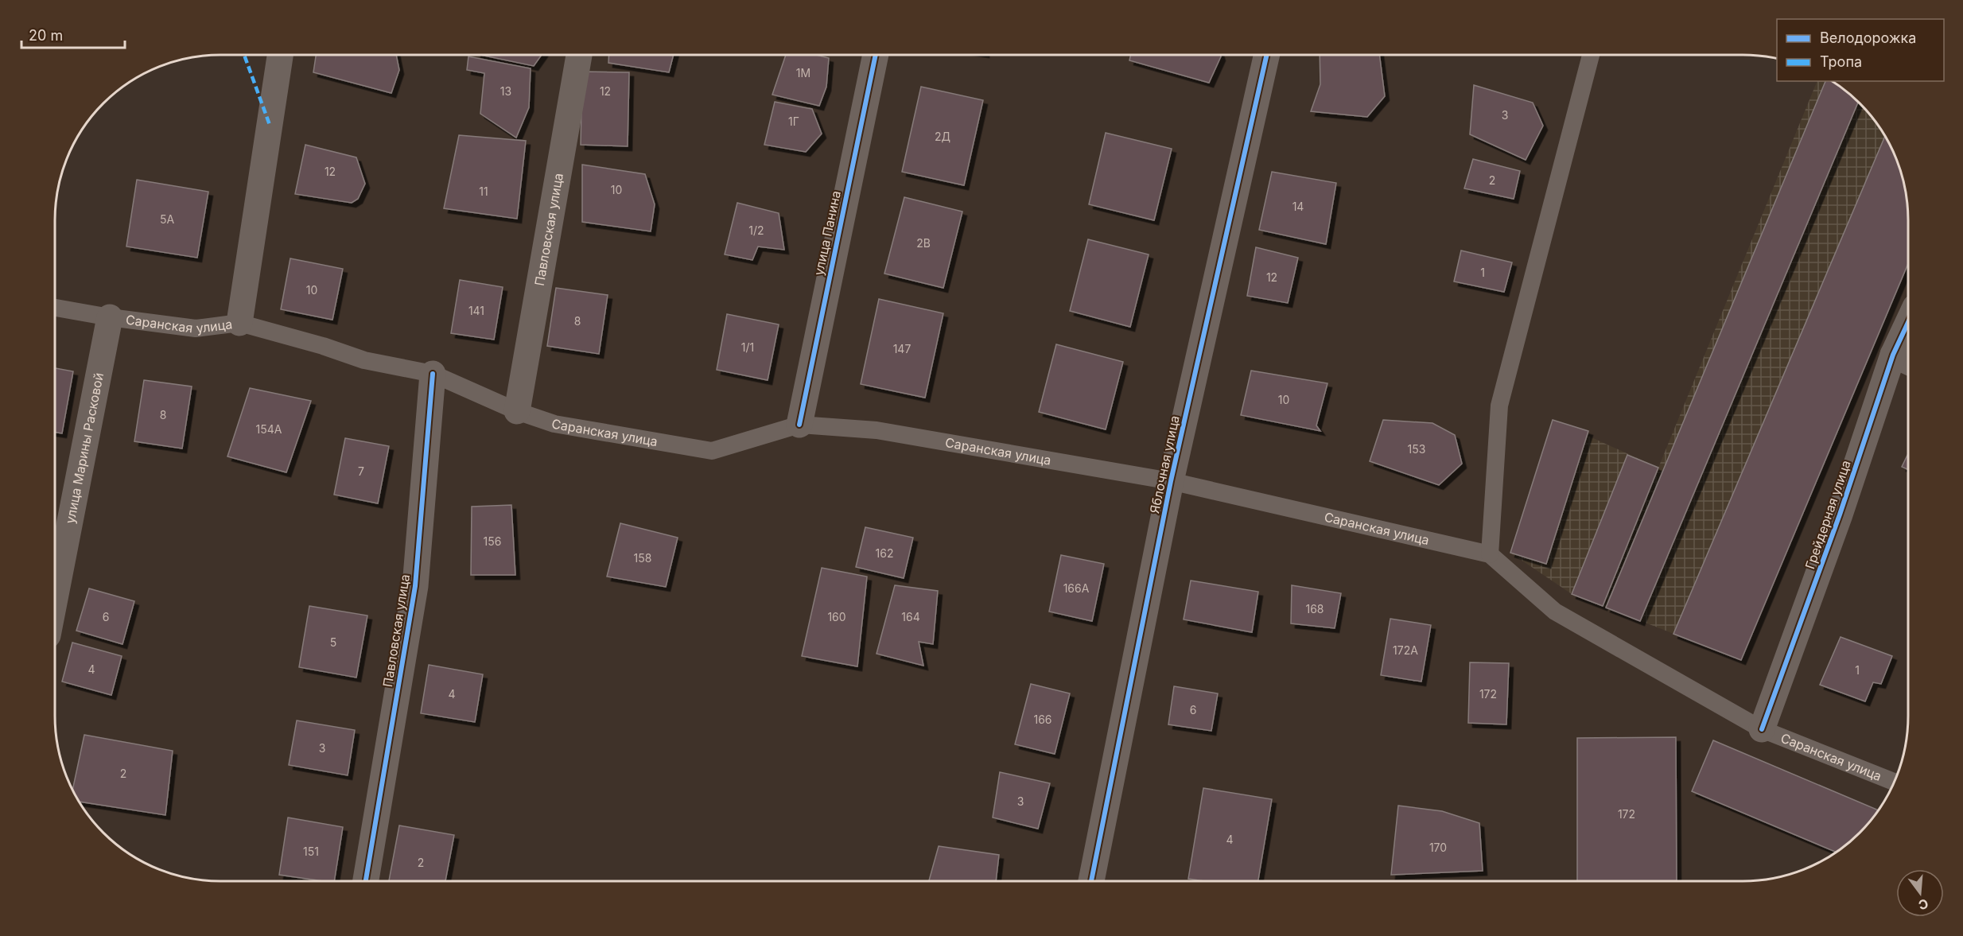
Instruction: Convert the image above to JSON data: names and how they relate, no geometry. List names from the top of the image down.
{
  "streets": {
    "street": [
      "Павловская улица",
      "улица Панина",
      "улица Марины Расковой",
      "Яблочная улица",
      "Грейдерная улица"
    ],
    "lane": ["Саранская улица"]
  },
  "crossings": [
    ["Павловская улица", "Саранская улица"],
    ["улица Панина", "Саранская улица"],
    ["Саранская улица", "улица Марины Расковой"],
    ["Саранская улица", "Яблочная улица"],
    ["Саранская улица", "Грейдерная улица"]
  ],
  "house_numbers": [
    "1М",
    "13",
    "12",
    "3",
    "1Г",
    "2Д",
    "12",
    "2",
    "10",
    "11",
    "14",
    "5А",
    "1/2",
    "2В",
    "1",
    "12",
    "10",
    "141",
    "8",
    "1/1",
    "147",
    "10",
    "8",
    "154А",
    "153",
    "7",
    "156",
    "162",
    "158",
    "166А",
    "168",
    "6",
    "160",
    "164",
    "5",
    "172А",
    "4",
    "1",
    "4",
    "172",
    "6",
    "166",
    "3",
    "2",
    "3",
    "172",
    "4",
    "170",
    "151",
    "2"
  ],
  "legend": ["Велодорожка", "Тропа"],
  "scale_bar": "20 m",
  "north": "bottom"
}
